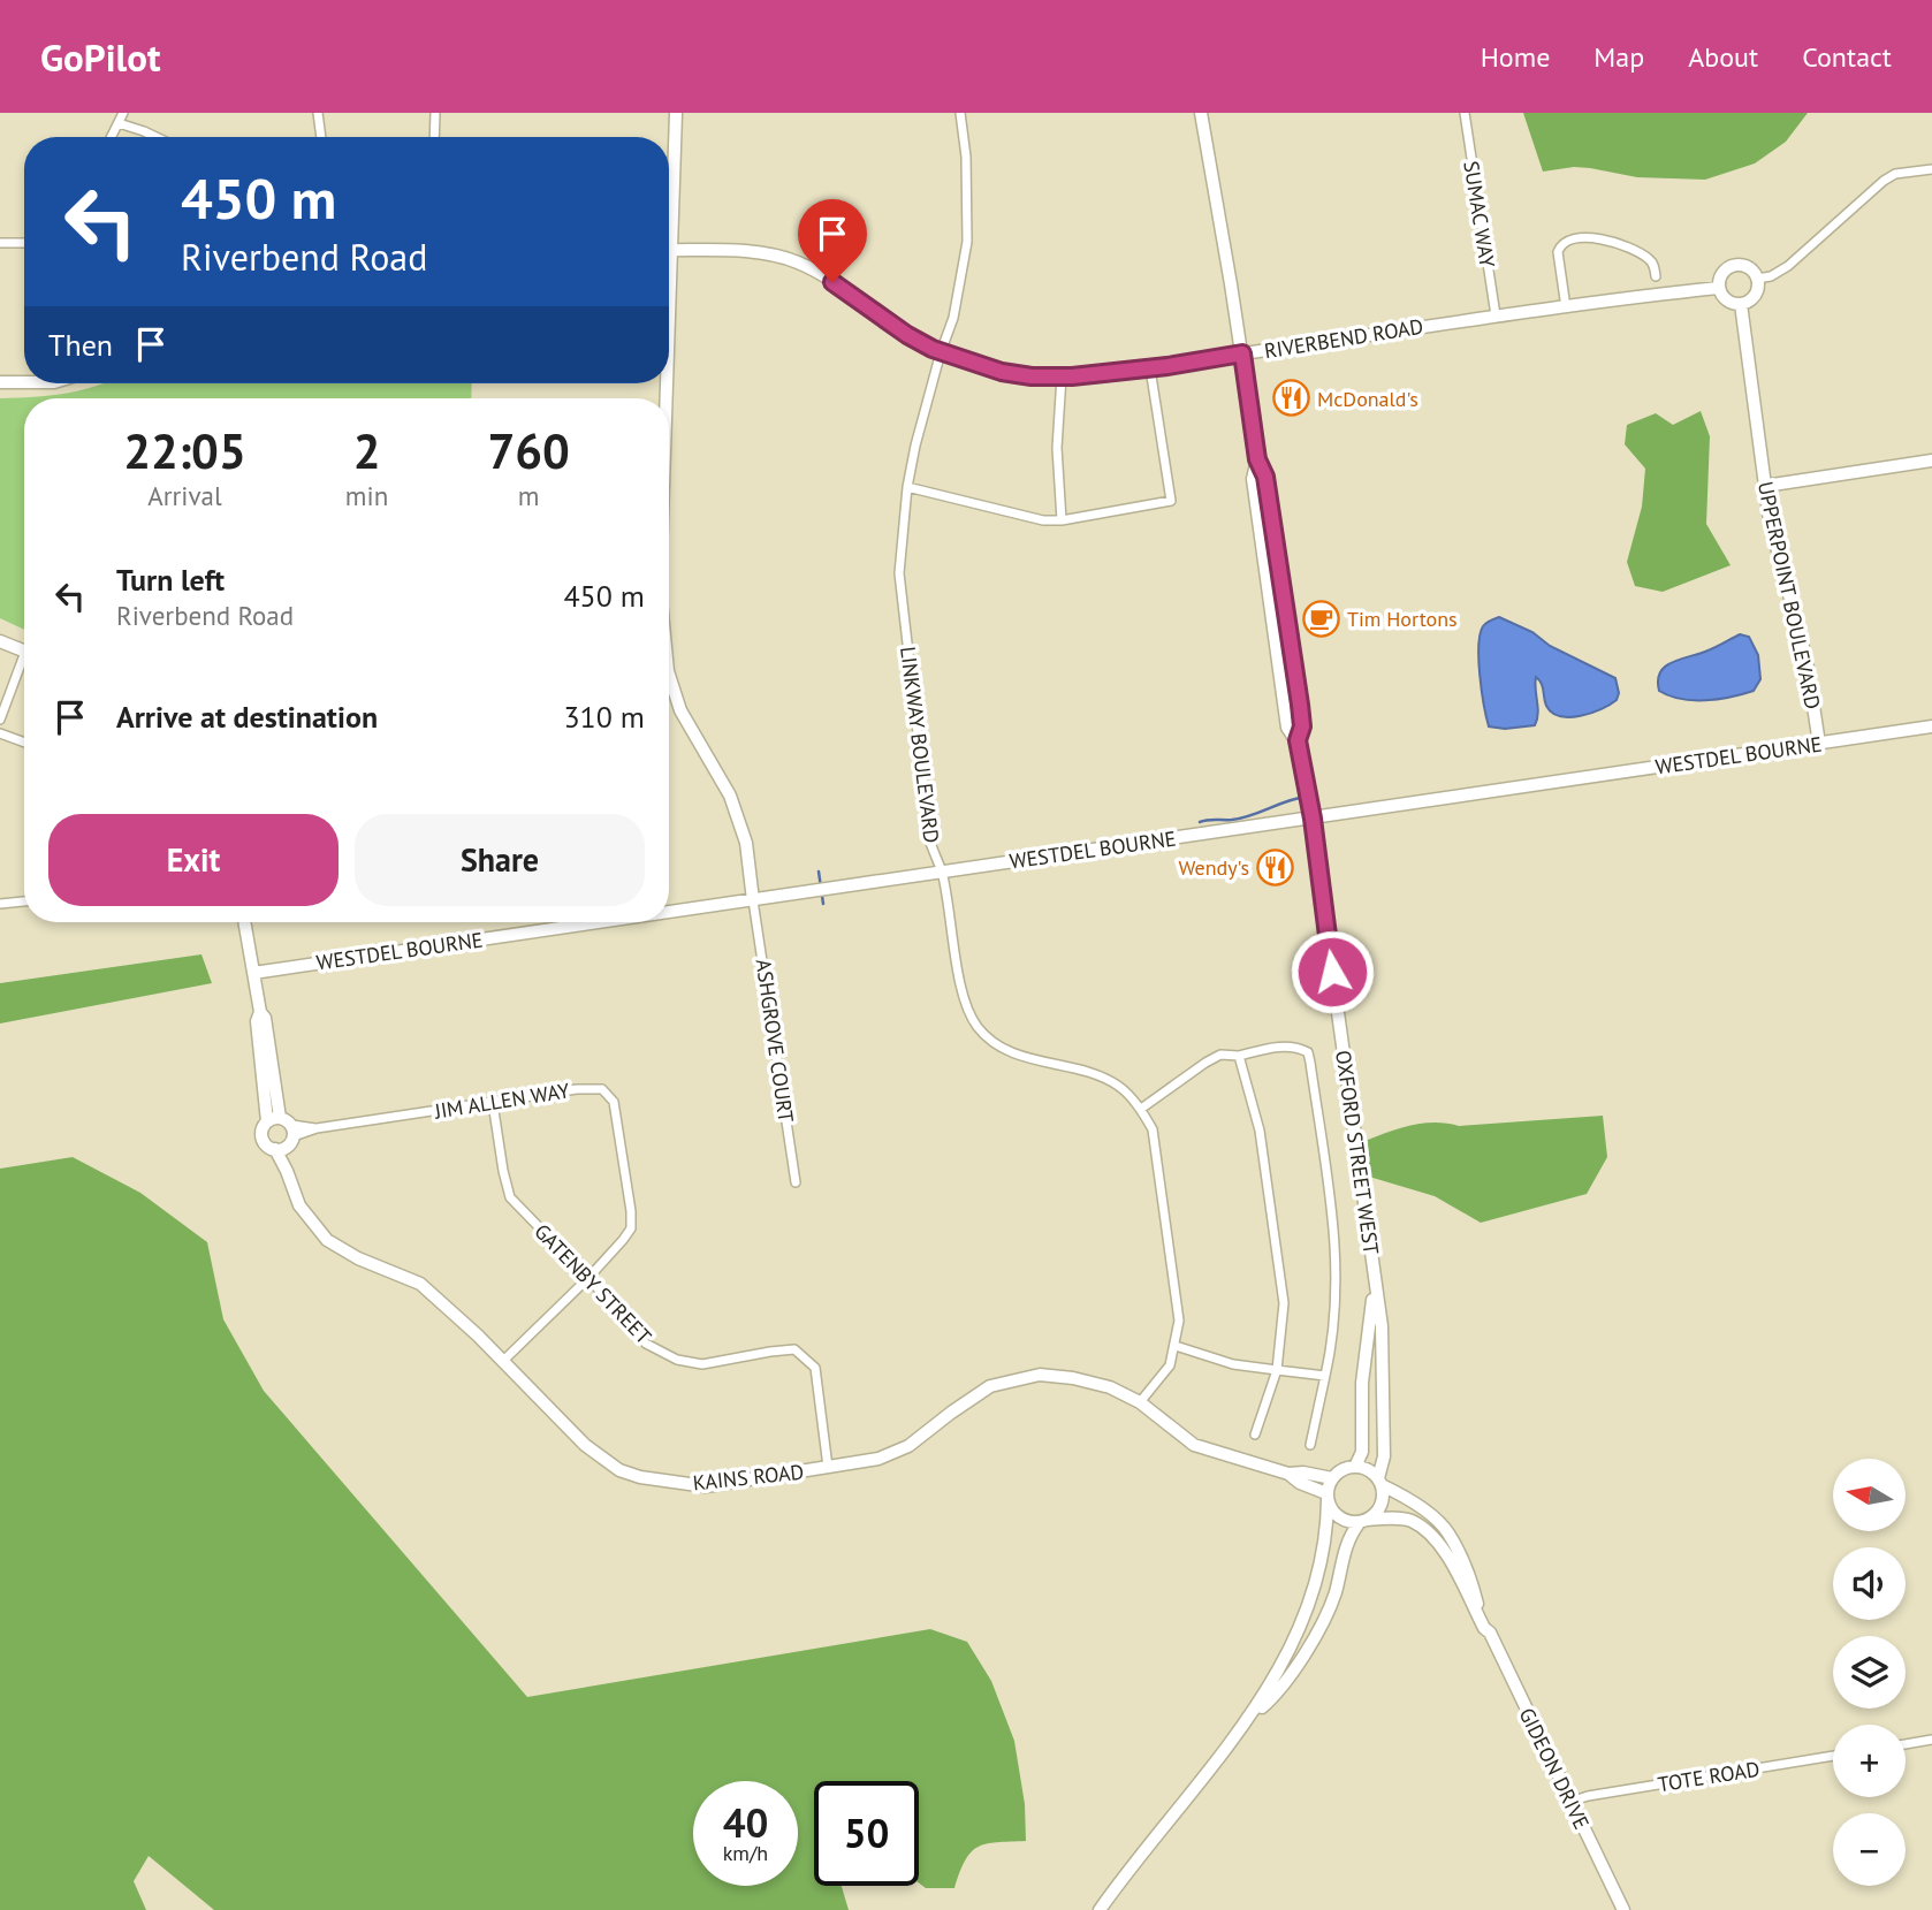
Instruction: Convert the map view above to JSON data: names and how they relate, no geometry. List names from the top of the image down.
{
  "streets": {
    "street": [
      "SUMAC WAY",
      "RIVERBEND ROAD",
      "UPPERPOINT BOULEVARD",
      "LINKWAY BOULEVARD",
      "WESTDEL BOURNE",
      "ASHGROVE COURT",
      "JIM ALLEN WAY",
      "OXFORD STREET WEST",
      "GATENBY STREET",
      "KAINS ROAD",
      "GIDEON DRIVE",
      "TOTE ROAD"
    ]
  },
  "crossings": [
    ["SUMAC WAY", "RIVERBEND ROAD"],
    ["RIVERBEND ROAD", "UPPERPOINT BOULEVARD"],
    ["RIVERBEND ROAD", "LINKWAY BOULEVARD"],
    ["RIVERBEND ROAD", "OXFORD STREET WEST"],
    ["UPPERPOINT BOULEVARD", "WESTDEL BOURNE"],
    ["LINKWAY BOULEVARD", "WESTDEL BOURNE"],
    ["LINKWAY BOULEVARD", "KAINS ROAD"],
    ["WESTDEL BOURNE", "ASHGROVE COURT"],
    ["WESTDEL BOURNE", "OXFORD STREET WEST"],
    ["JIM ALLEN WAY", "GATENBY STREET"],
    ["JIM ALLEN WAY", "KAINS ROAD"],
    ["OXFORD STREET WEST", "KAINS ROAD"],
    ["OXFORD STREET WEST", "GIDEON DRIVE"],
    ["GATENBY STREET", "KAINS ROAD"],
    ["KAINS ROAD", "GIDEON DRIVE"],
    ["GIDEON DRIVE", "TOTE ROAD"]
  ],
  "places": {
    "restaurant": ["McDonald's", "Wendy's"],
    "cafe": ["Tim Hortons"]
  },
  "north": "left",
  "page": {
    "header": "GoPilot",
    "nav": [
      "Home",
      "Map",
      "About",
      "Contact"
    ],
    "turn": ["450 m", "Riverbend Road"],
    "then": "Then",
    "eta": [
      "22:05",
      "Arrival",
      "2",
      "min",
      "760",
      "m"
    ],
    "list": [
      {
        "name": "Turn left",
        "note": "Riverbend Road",
        "value": "450 m"
      },
      {
        "name": "Arrive at destination",
        "value": "310 m"
      }
    ],
    "buttons": ["Exit", "Share"],
    "map_buttons": ["+", "−"],
    "speed": "40 km/h",
    "limit": "50"
  }
}
